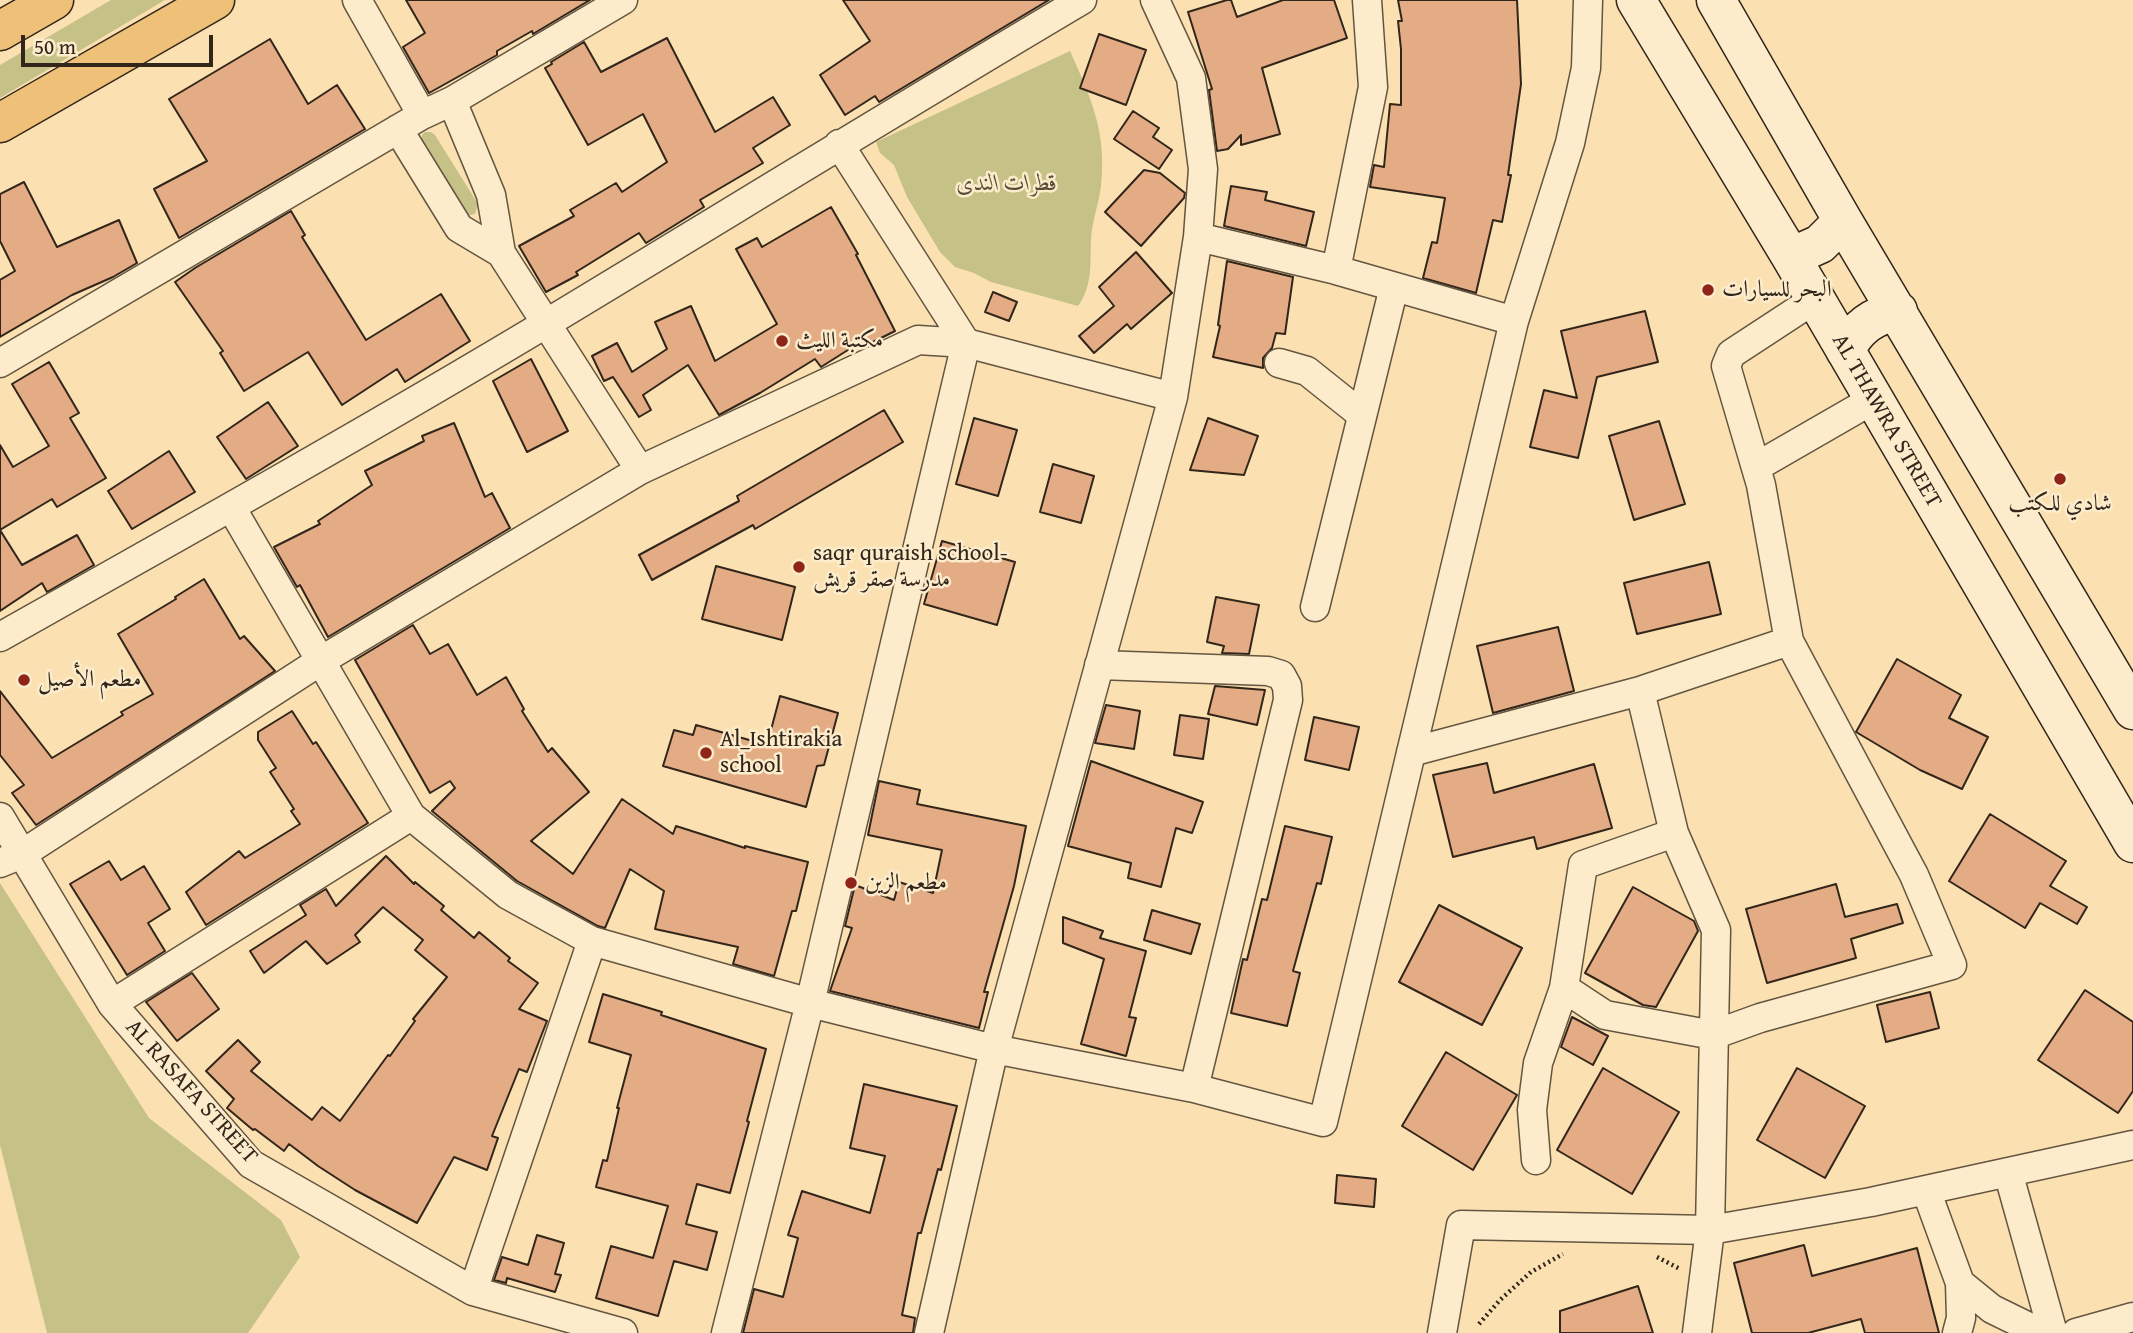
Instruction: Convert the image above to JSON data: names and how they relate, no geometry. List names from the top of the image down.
{
  "streets": {
    "main road": ["AL THAWRA STREET"],
    "street": ["AL RASAFA STREET"]
  },
  "parks": ["قطرات الندى"],
  "places": [
    "البحر للسيارات",
    "مكتبة الليث",
    "شادي للكتب",
    "saqr quraish school- مدرسة صقر قريش",
    "مطعم الأصيل",
    "Al_Ishtirakia school",
    "مطعم الزين"
  ],
  "scale_bar": "50 m"
}
